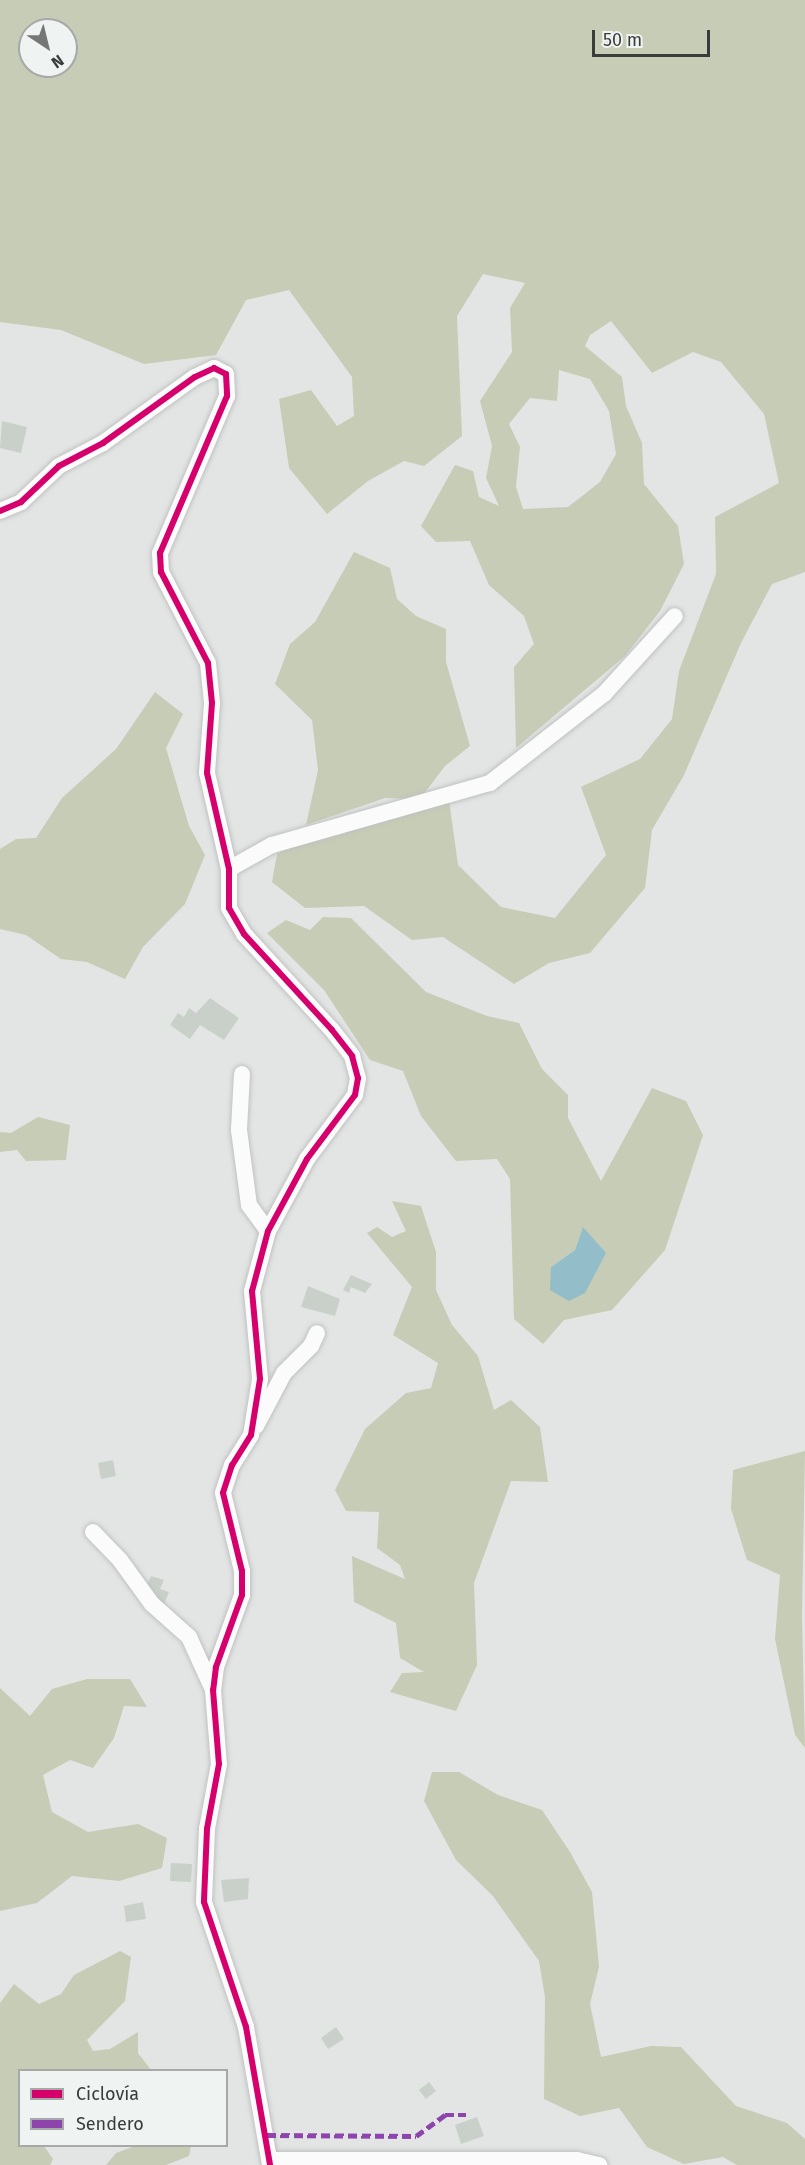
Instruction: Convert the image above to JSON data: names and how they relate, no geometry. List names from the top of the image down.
{
  "legend": ["Ciclovía", "Sendero"],
  "scale_bar": "50 m",
  "north": "bottom right"
}
